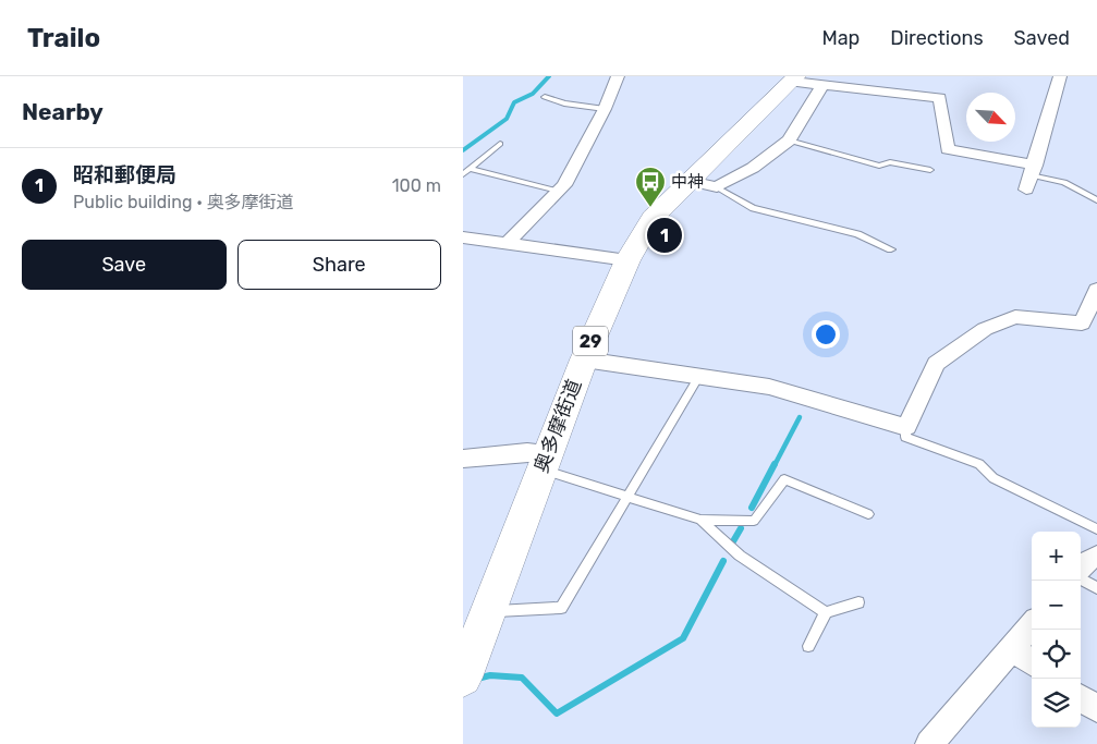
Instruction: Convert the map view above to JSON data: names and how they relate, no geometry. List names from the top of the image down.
{
  "streets": {
    "main road": ["29", "奥多摩街道"]
  },
  "places": {
    "bus stop": ["中神"]
  },
  "north": "bottom right",
  "page": {
    "header": "Trailo",
    "nav": ["Map", "Directions", "Saved"],
    "heading": "Nearby",
    "list": [
      {
        "mark": "1",
        "name": "昭和郵便局",
        "note": "Public building · 奥多摩街道",
        "value": "100 m"
      }
    ],
    "pins": "1",
    "buttons": ["Save", "Share"],
    "map_buttons": ["+", "−"]
  }
}
